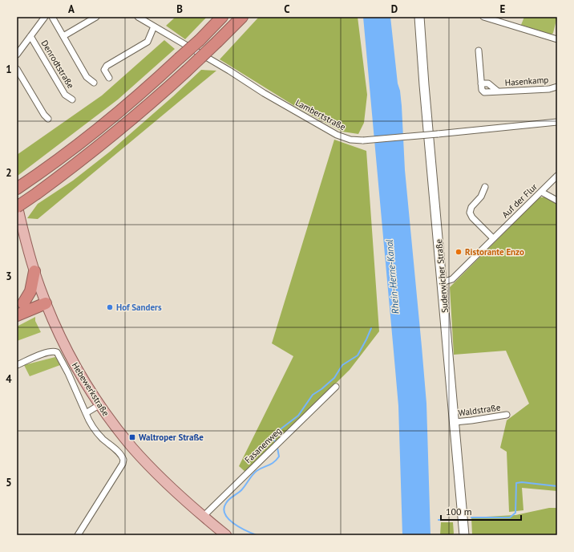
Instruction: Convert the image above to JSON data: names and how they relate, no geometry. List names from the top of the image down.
{
  "streets": {
    "main road": ["Suderwicher Straße", "Hebewerkstraße"],
    "street": [
      "Denrodtstraße",
      "Hasenkamp",
      "Lambertstraße",
      "Auf der Flur",
      "Waldstraße",
      "Fasanenweg"
    ]
  },
  "crossings": [
    ["Auf der Flur", "Suderwicher Straße"],
    ["Suderwicher Straße", "Waldstraße"],
    ["Hebewerkstraße", "Fasanenweg"]
  ],
  "water": ["Rhein-Herne-Kanal"],
  "places": {
    "other": ["Ristorante Enzo", "Hof Sanders"],
    "transit": ["Waltroper Straße"]
  },
  "scale_bar": "100 m",
  "grid": {
    "columns": [
      "A",
      "B",
      "C",
      "D",
      "E"
    ],
    "rows": [
      "1",
      "2",
      "3",
      "4",
      "5"
    ]
  }
}
